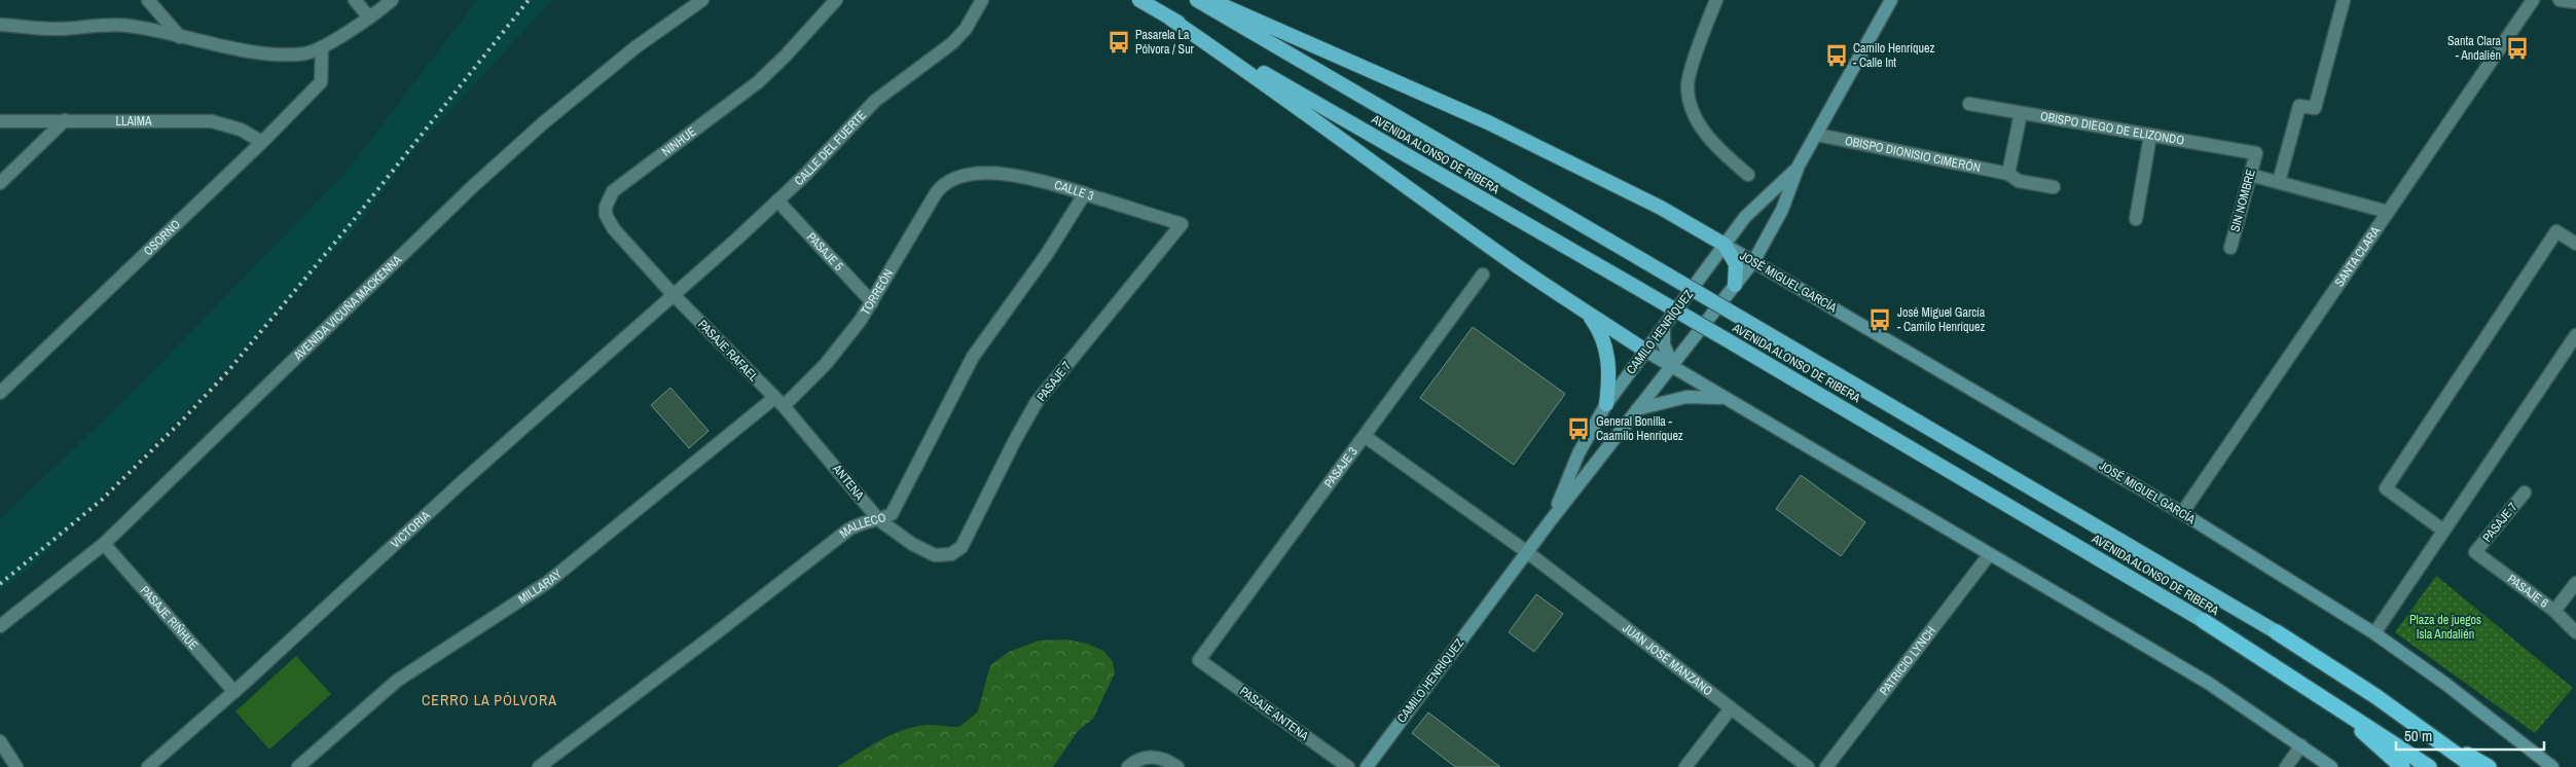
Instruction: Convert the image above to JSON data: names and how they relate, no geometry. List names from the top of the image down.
{
  "streets": {
    "highway": ["AVENIDA ALONSO DE RIBERA"],
    "main road": ["JOSÉ MIGUEL GARCÍA", "CAMILO HENRÍQUEZ"],
    "street": [
      "LLAIMA",
      "OBISPO DIEGO DE ELIZONDO",
      "NINHUE",
      "CALLE DEL FUERTE",
      "OBISPO DIONISIO CIMERÓN",
      "CALLE 3",
      "SIN NOMBRE",
      "OSORNO",
      "PASAJE 5",
      "SANTA CLARA",
      "TORREÓN",
      "AVENIDA VICUÑA MACKENNA",
      "PASAJE RAFAEL",
      "PASAJE 7",
      "PASAJE 3",
      "ANTENA",
      "MALLECO",
      "VICTORIA",
      "MILLARAY",
      "PASAJE 6",
      "PASAJE RIÑHUE",
      "JUAN JOSÉ MANZANO",
      "PATRICIO LYNCH",
      "PASAJE ANTENA"
    ]
  },
  "crossings": [
    ["LLAIMA", "OSORNO"],
    ["OBISPO DIEGO DE ELIZONDO", "SIN NOMBRE"],
    ["NINHUE", "CALLE DEL FUERTE"],
    ["NINHUE", "PASAJE RAFAEL"],
    ["NINHUE", "VICTORIA"],
    ["CALLE DEL FUERTE", "PASAJE 5"],
    ["CALLE DEL FUERTE", "PASAJE RAFAEL"],
    ["CALLE DEL FUERTE", "VICTORIA"],
    ["OBISPO DIONISIO CIMERÓN", "CAMILO HENRÍQUEZ"],
    ["CALLE 3", "TORREÓN"],
    ["CALLE 3", "PASAJE 7"],
    ["CALLE 3", "MALLECO"],
    ["PASAJE 5", "TORREÓN"],
    ["SANTA CLARA", "JOSÉ MIGUEL GARCÍA"],
    ["JOSÉ MIGUEL GARCÍA", "CAMILO HENRÍQUEZ"],
    ["TORREÓN", "PASAJE RAFAEL"],
    ["TORREÓN", "ANTENA"],
    ["TORREÓN", "MILLARAY"],
    ["AVENIDA VICUÑA MACKENNA", "PASAJE RIÑHUE"],
    ["CAMILO HENRÍQUEZ", "JUAN JOSÉ MANZANO"],
    ["PASAJE RAFAEL", "ANTENA"],
    ["PASAJE RAFAEL", "VICTORIA"],
    ["PASAJE RAFAEL", "MILLARAY"],
    ["PASAJE 7", "ANTENA"],
    ["PASAJE 7", "PASAJE 6"],
    ["PASAJE 3", "JUAN JOSÉ MANZANO"],
    ["PASAJE 3", "PASAJE ANTENA"],
    ["ANTENA", "MALLECO"],
    ["ANTENA", "MILLARAY"],
    ["VICTORIA", "PASAJE RIÑHUE"]
  ],
  "districts": ["CERRO LA PÓLVORA"],
  "parks": ["Plaza de juegos Isla Andalién"],
  "places": {
    "bus stop": [
      "Pasarela La Pólvora / Sur",
      "Santa Clara - Andalién",
      "Camilo Henríquez - Calle Int",
      "José Miguel García - Camilo Henríquez",
      "General Bonilla - Caamilo Henríquez"
    ]
  },
  "scale_bar": "50 m"
}
